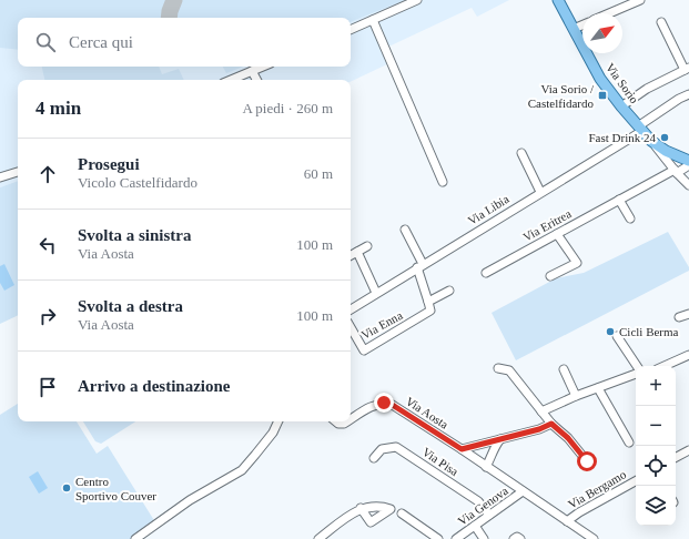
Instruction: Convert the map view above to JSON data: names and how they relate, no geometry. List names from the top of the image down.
{
  "streets": {
    "main road": ["Via Sorio"],
    "street": [
      "Via Libia",
      "Via Eritrea",
      "Via Enna",
      "Via Aosta",
      "Via Pisa",
      "Via Bergamo",
      "Via Genova"
    ]
  },
  "crossings": [
    ["Via Sorio", "Via Libia"],
    ["Via Aosta", "Via Bergamo"],
    ["Via Aosta", "Via Genova"],
    ["Via Pisa", "Via Genova"]
  ],
  "places": {
    "transit": ["Via Sorio / Castelfidardo"],
    "other": ["Fast Drink 24", "Cicli Berma", "Centro Sportivo Couver"]
  },
  "north": "top right",
  "page": {
    "search": "Cerca qui",
    "heading": ["4 min", "A piedi · 260 m"],
    "list": [
      ["Prosegui", "Vicolo Castelfidardo", "60 m"],
      ["Svolta a sinistra", "Via Aosta", "100 m"],
      ["Svolta a destra", "Via Aosta", "100 m"],
      "Arrivo a destinazione"
    ],
    "map_buttons": ["+", "−"]
  }
}
